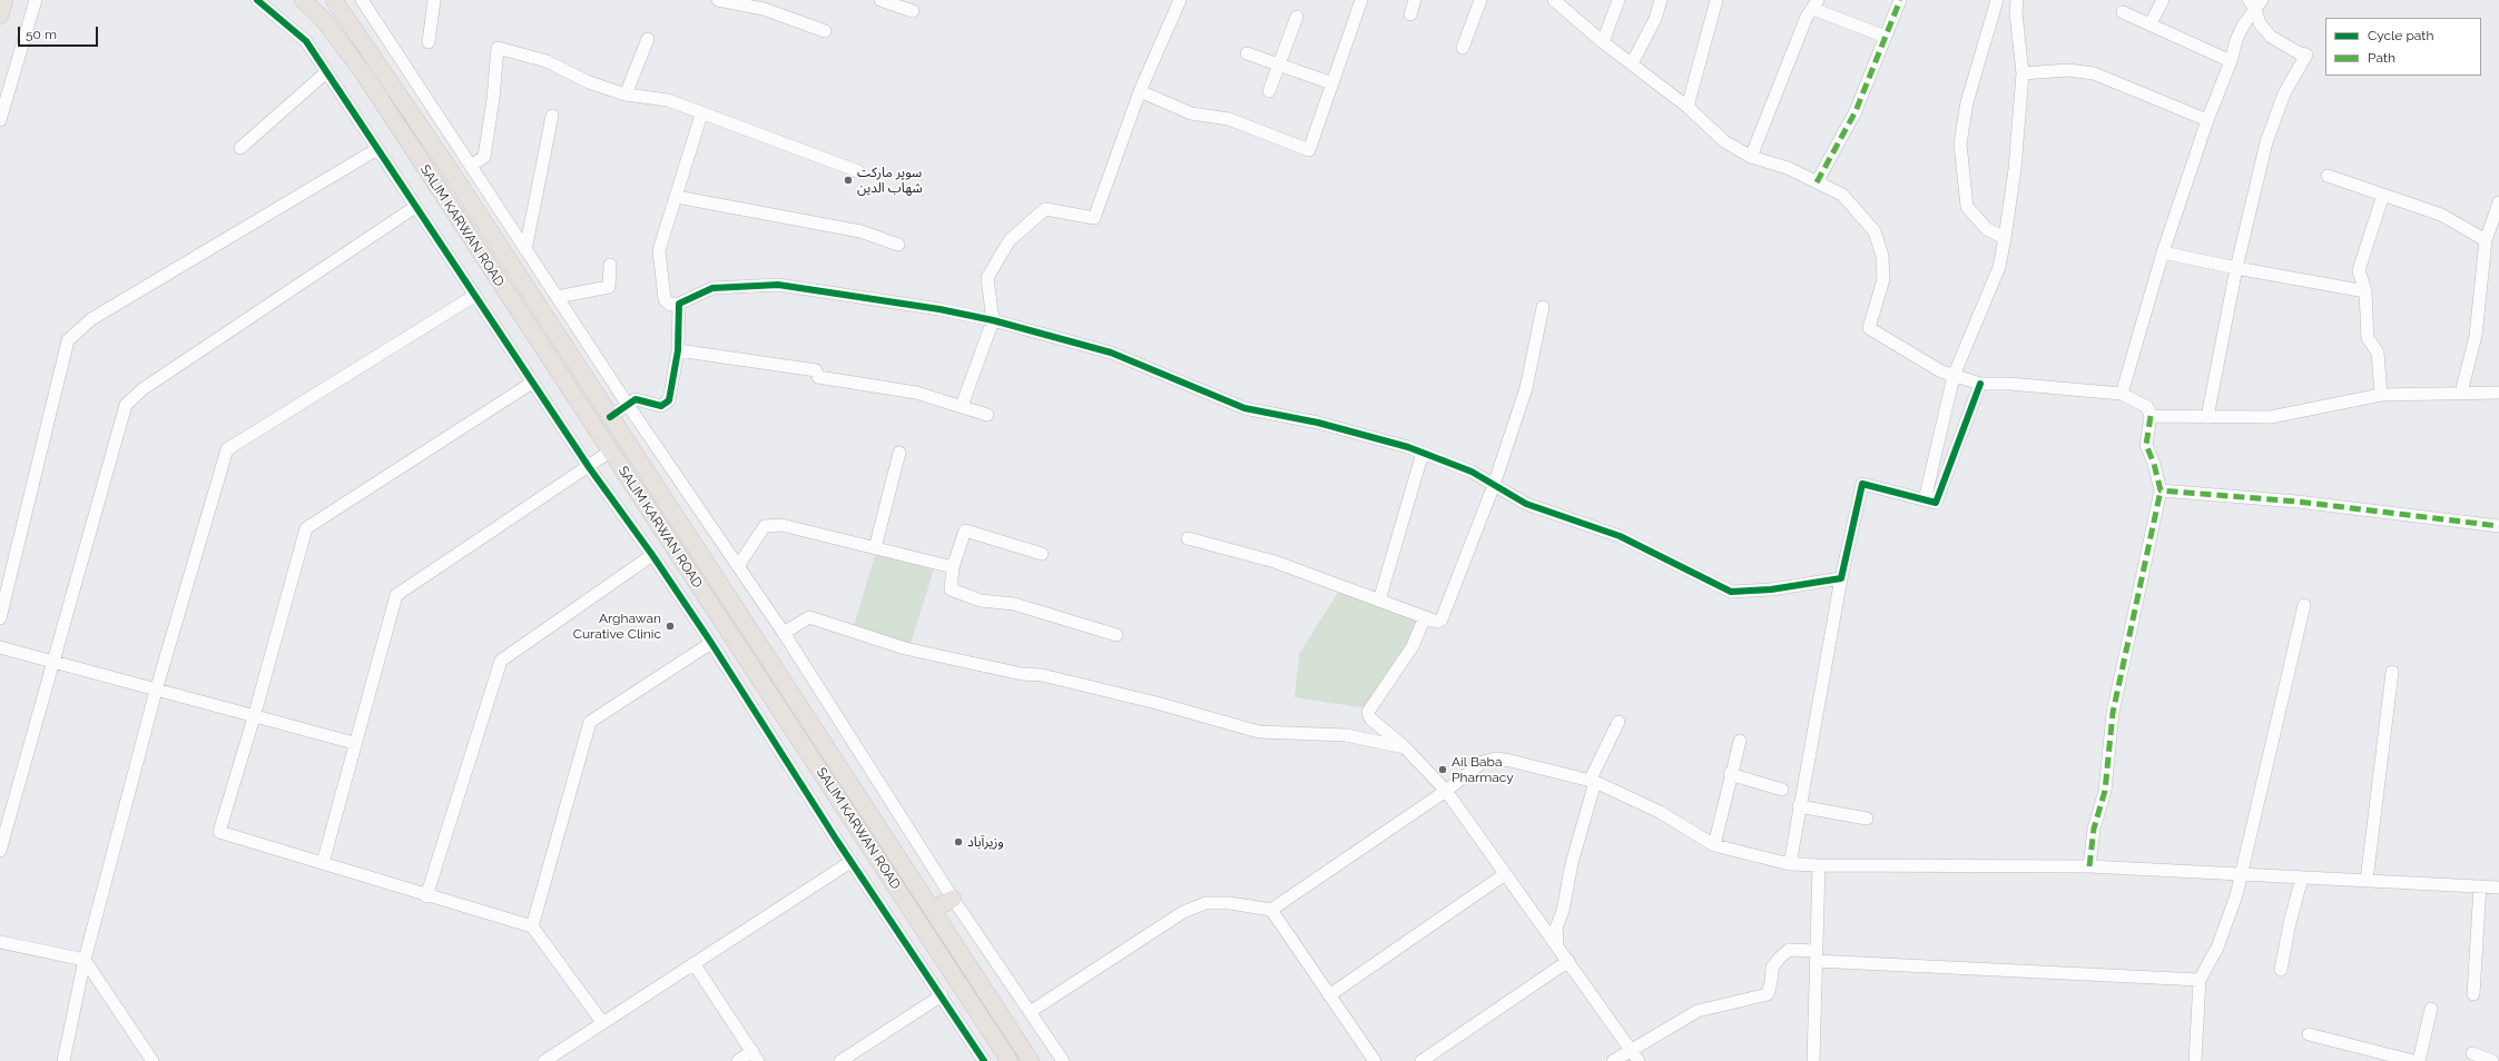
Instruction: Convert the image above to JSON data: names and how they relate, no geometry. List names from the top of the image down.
{
  "streets": {
    "main road": ["SALIM KARWAN ROAD"]
  },
  "places": [
    "سوپر مارکت شهاب الدین",
    "Arghawan Curative Clinic",
    "Ail Baba Pharmacy",
    "وزیرآباد"
  ],
  "legend": ["Cycle path", "Path"],
  "scale_bar": "50 m"
}
